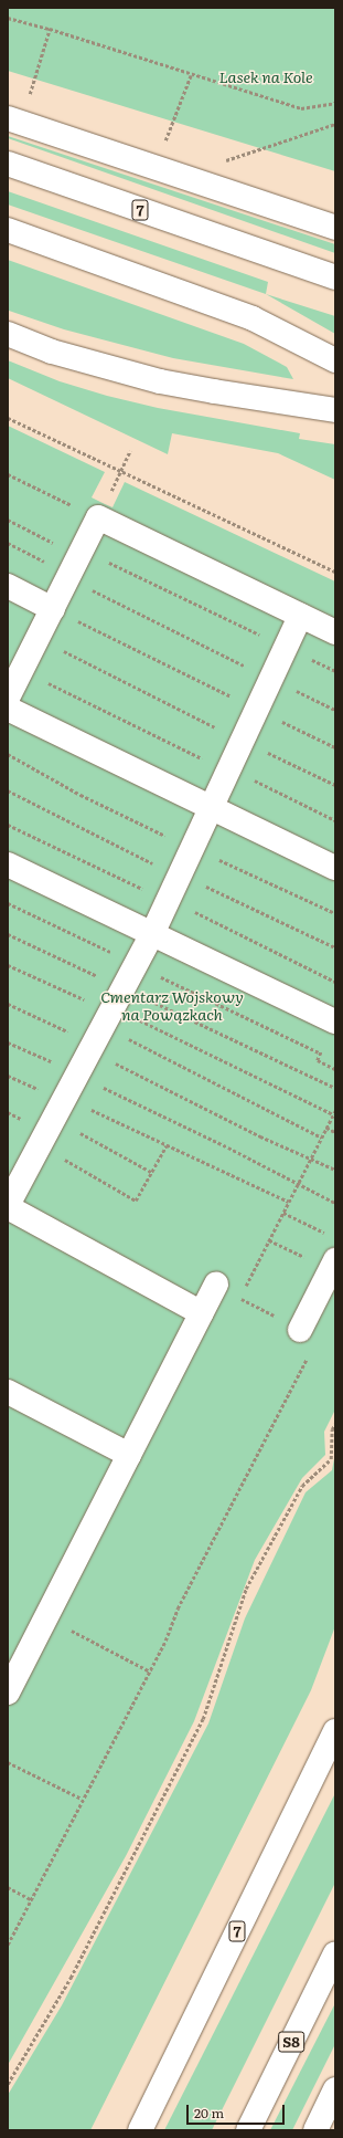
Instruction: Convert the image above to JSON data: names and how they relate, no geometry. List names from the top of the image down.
{
  "streets": {
    "main road": ["7", "S8"]
  },
  "parks": ["Lasek na Kole", "Cmentarz Wojskowy na Powązkach"],
  "scale_bar": "20 m"
}
